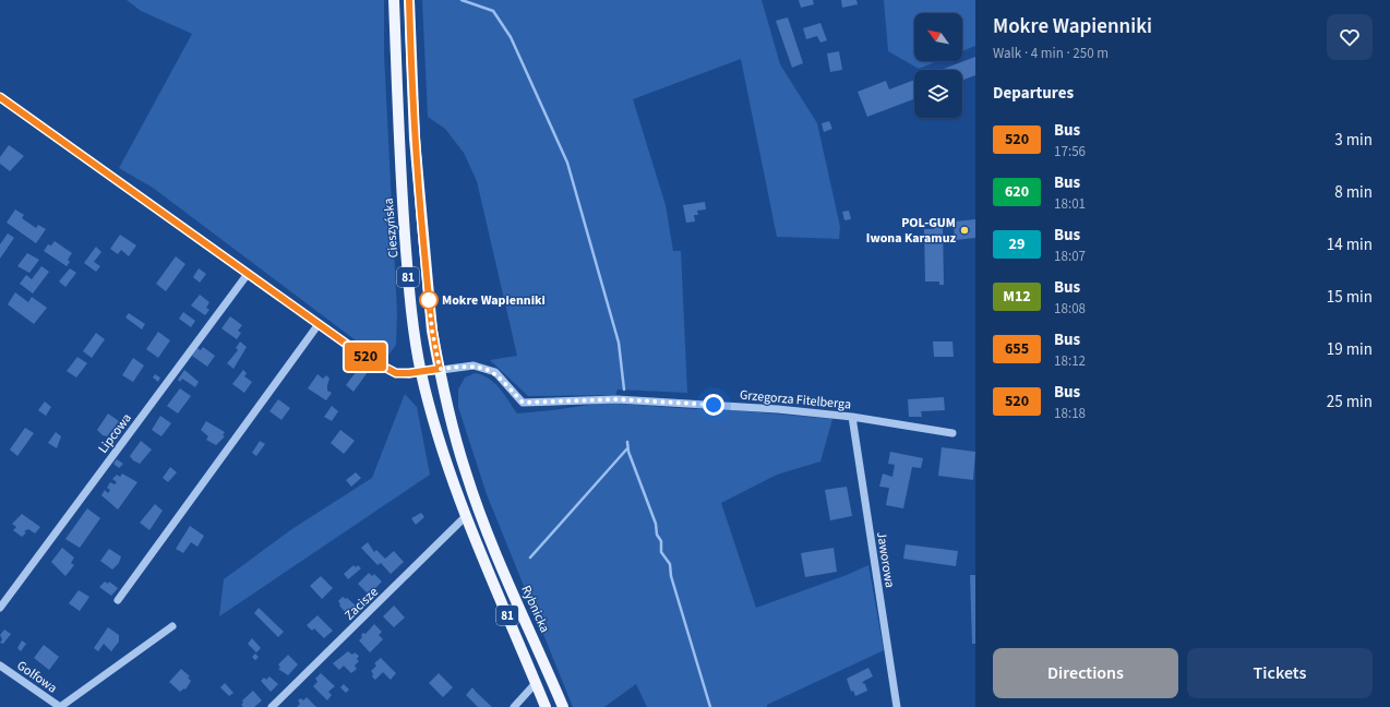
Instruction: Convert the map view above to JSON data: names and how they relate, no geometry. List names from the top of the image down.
{
  "streets": {
    "main road": ["Cieszyńska", "81", "Rybnicka"],
    "street": [
      "Grzegorza Fitelberga",
      "Lipcowa",
      "Jaworowa",
      "Zacisze",
      "Golfowa"
    ]
  },
  "crossings": [
    ["Cieszyńska", "81"],
    ["Cieszyńska", "Zacisze"],
    ["81", "Grzegorza Fitelberga"],
    ["81", "Zacisze"],
    ["81", "Rybnicka"],
    ["Grzegorza Fitelberga", "Jaworowa"],
    ["Grzegorza Fitelberga", "Rybnicka"]
  ],
  "places": ["POL-GUM Iwona Karamuz", "Mokre Wapienniki"],
  "lines": ["bus line 520"],
  "north": "top left",
  "page": {
    "on_map": "520",
    "heading": [
      ["Mokre Wapienniki", "Walk · 4 min · 250 m"],
      "Departures"
    ],
    "list": [
      {
        "mark": "520",
        "name": "Bus",
        "note": "17:56",
        "value": "3 min"
      },
      {
        "mark": "620",
        "name": "Bus",
        "note": "18:01",
        "value": "8 min"
      },
      {
        "mark": "29",
        "name": "Bus",
        "note": "18:07",
        "value": "14 min"
      },
      {
        "mark": "M12",
        "name": "Bus",
        "note": "18:08",
        "value": "15 min"
      },
      {
        "mark": "655",
        "name": "Bus",
        "note": "18:12",
        "value": "19 min"
      },
      {
        "mark": "520",
        "name": "Bus",
        "note": "18:18",
        "value": "25 min"
      }
    ],
    "buttons": ["Directions", "Tickets"]
  }
}
